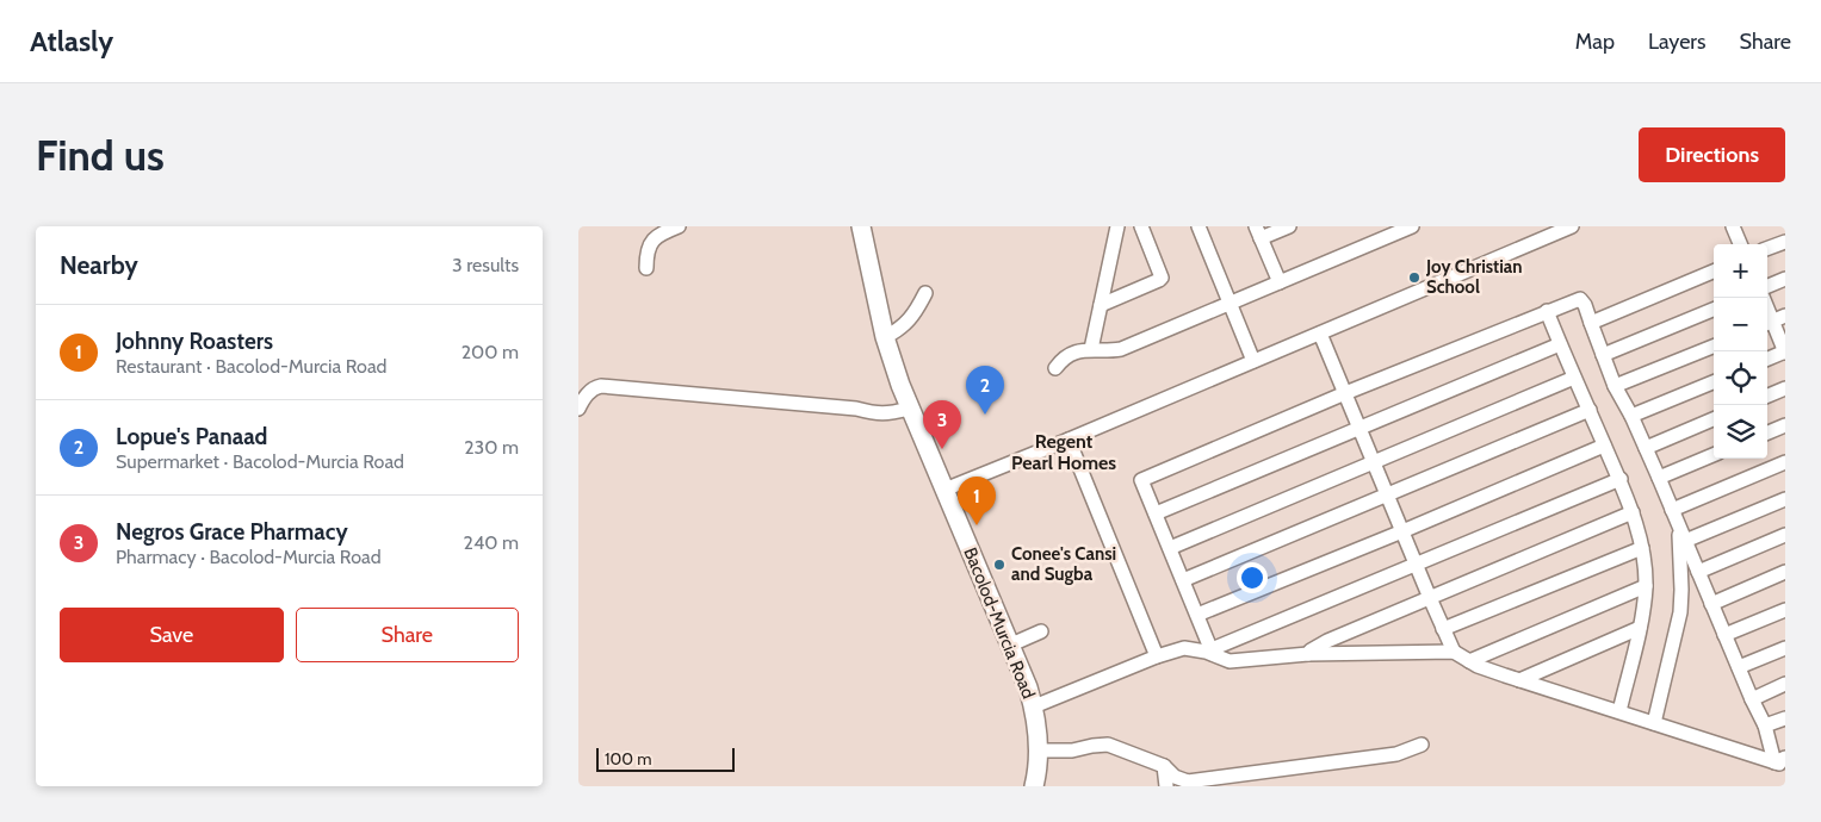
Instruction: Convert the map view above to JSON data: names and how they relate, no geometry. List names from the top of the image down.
{
  "streets": {
    "main road": ["Bacolod-Murcia Road"]
  },
  "districts": ["Regent Pearl Homes"],
  "places": ["Joy Christian School", "Conee's Cansi and Sugba"],
  "scale_bar": "100 m",
  "page": {
    "header": "Atlasly",
    "nav": ["Map", "Layers", "Share"],
    "buttons": [
      "Directions",
      ["Save", "Share"]
    ],
    "title": "Find us",
    "heading": ["Nearby", "3 results"],
    "map_buttons": ["+", "−"],
    "list": [
      {
        "mark": "1",
        "name": "Johnny Roasters",
        "note": "Restaurant · Bacolod-Murcia Road",
        "value": "200 m"
      },
      {
        "mark": "2",
        "name": "Lopue's Panaad",
        "note": "Supermarket · Bacolod-Murcia Road",
        "value": "230 m"
      },
      {
        "mark": "3",
        "name": "Negros Grace Pharmacy",
        "note": "Pharmacy · Bacolod-Murcia Road",
        "value": "240 m"
      }
    ],
    "pins": ["2", "3", "1"],
    "scale": "100 m"
  }
}
